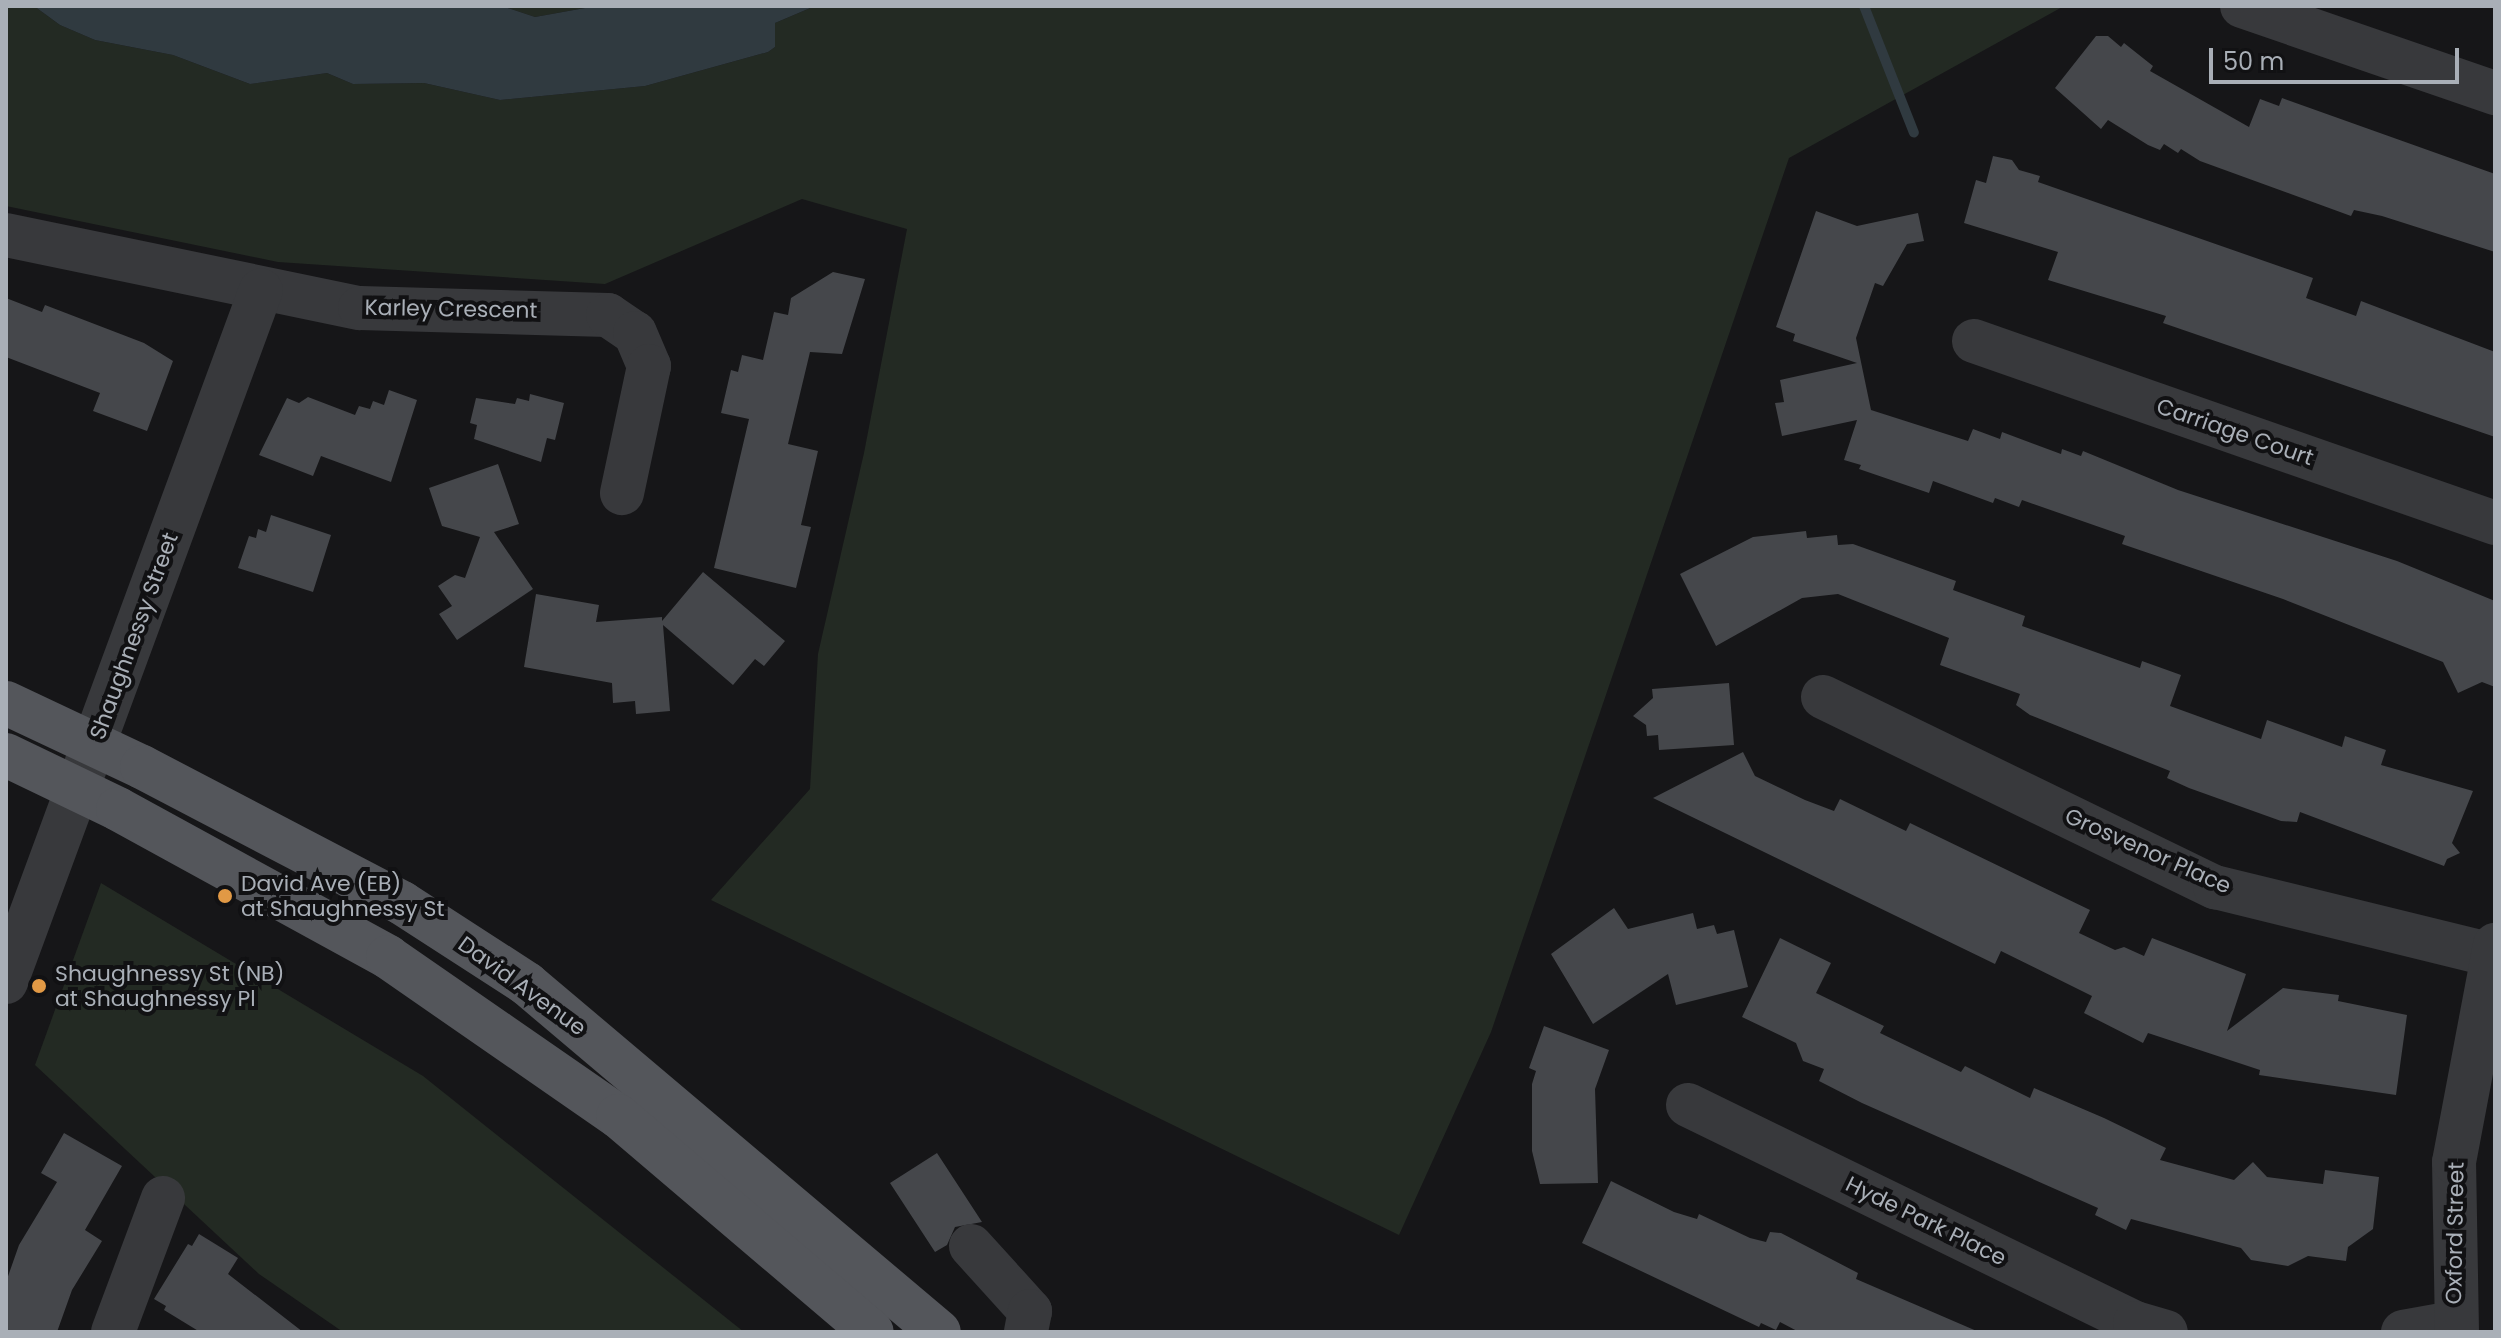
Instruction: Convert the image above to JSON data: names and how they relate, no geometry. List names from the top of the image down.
{
  "streets": {
    "main road": ["David Avenue"],
    "street": [
      "Karley Crescent",
      "Carriage Court",
      "Shaughnessy Street",
      "Grosvenor Place",
      "Hyde Park Place",
      "Oxford Street"
    ]
  },
  "crossings": [
    ["Karley Crescent", "Shaughnessy Street"],
    ["Shaughnessy Street", "David Avenue"],
    ["Grosvenor Place", "Oxford Street"]
  ],
  "places": ["David Ave (EB) at Shaughnessy St", "Shaughnessy St (NB) at Shaughnessy Pl"],
  "scale_bar": "50 m"
}
